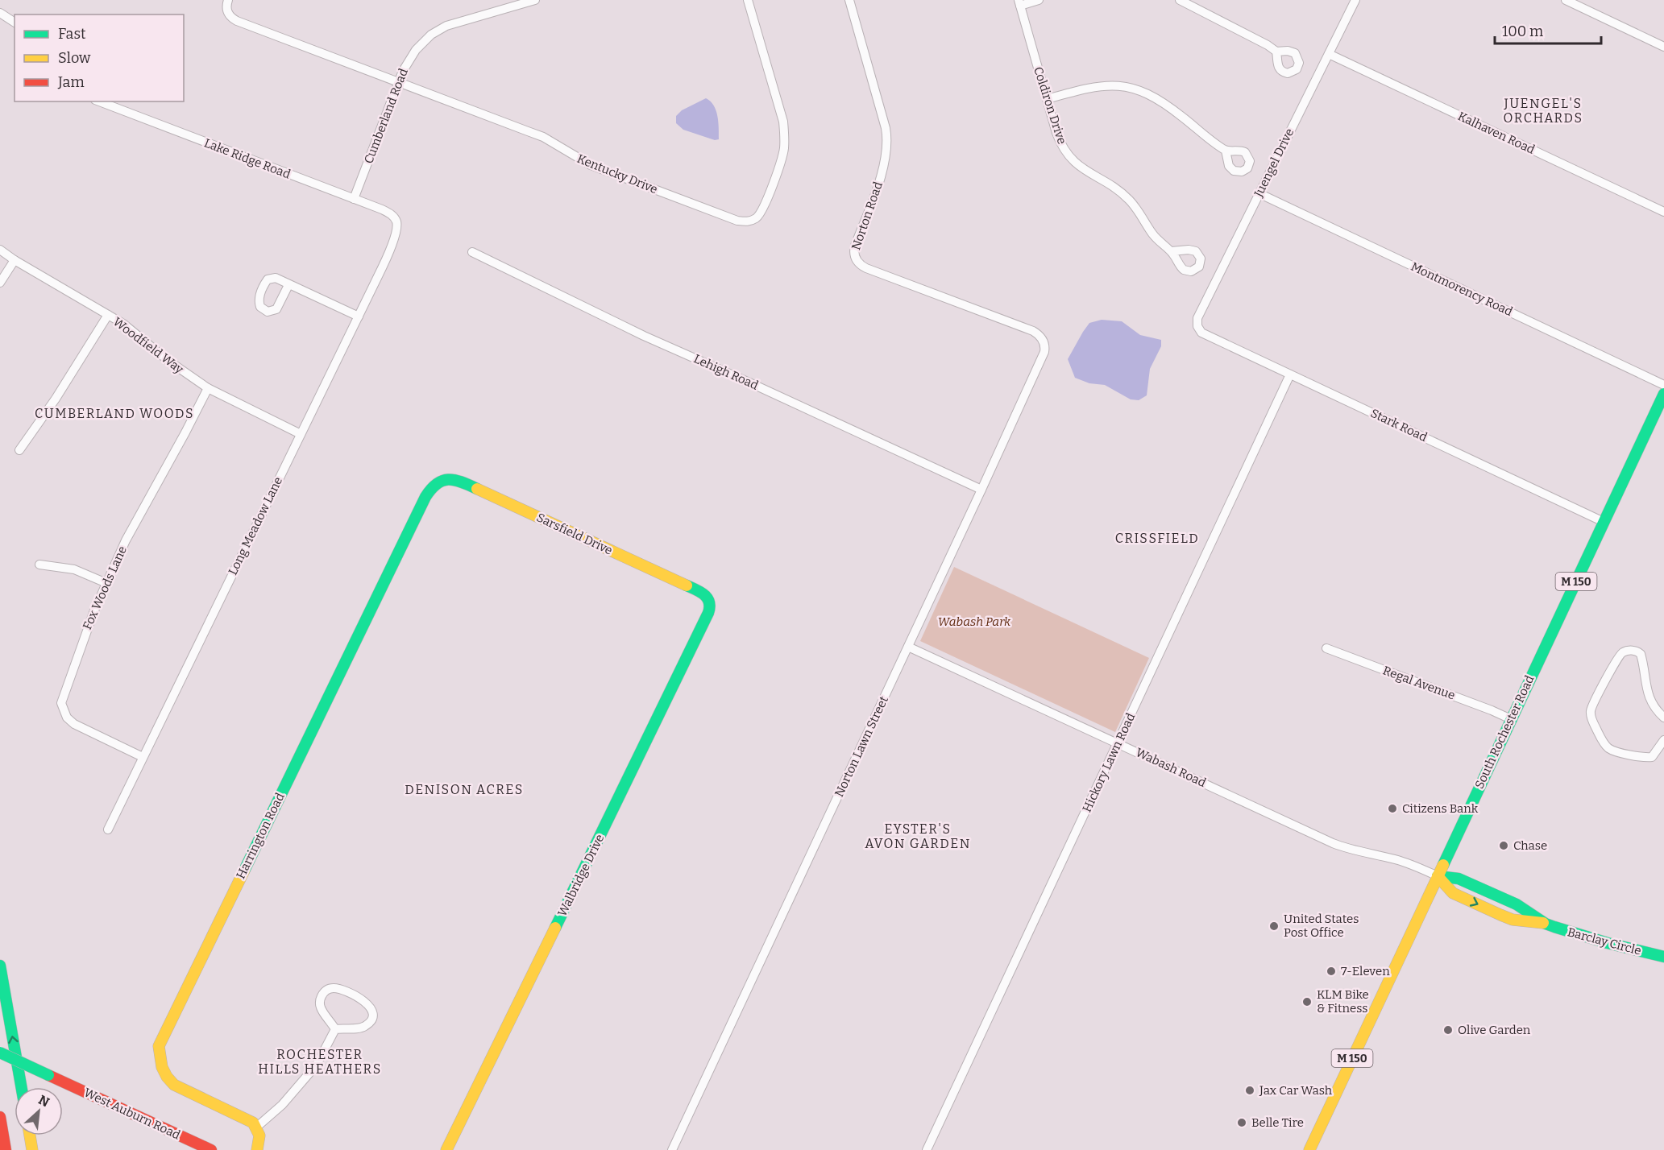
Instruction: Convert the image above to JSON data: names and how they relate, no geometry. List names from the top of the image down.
{
  "streets": {
    "main road": [
      "Sarsfield Drive",
      "M 150",
      "South Rochester Road",
      "Harrington Road",
      "Walbridge Drive",
      "Barclay Circle",
      "West Auburn Road"
    ],
    "street": [
      "Coldiron Drive",
      "Cumberland Road",
      "Kalhaven Road",
      "Lake Ridge Road",
      "Juengel Drive",
      "Kentucky Drive",
      "Norton Road",
      "Montmorency Road",
      "Woodfield Way",
      "Lehigh Road",
      "Stark Road",
      "Long Meadow Lane",
      "Fox Woods Lane",
      "Regal Avenue",
      "Norton Lawn Street",
      "Hickory Lawn Road",
      "Wabash Road"
    ]
  },
  "crossings": [
    ["Cumberland Road", "Lake Ridge Road"],
    ["Cumberland Road", "Kentucky Drive"],
    ["Kalhaven Road", "Juengel Drive"],
    ["Lake Ridge Road", "Long Meadow Lane"],
    ["Juengel Drive", "Montmorency Road"],
    ["Juengel Drive", "Stark Road"],
    ["Norton Road", "Norton Lawn Street"],
    ["Woodfield Way", "Long Meadow Lane"],
    ["Woodfield Way", "Fox Woods Lane"],
    ["Lehigh Road", "Norton Lawn Street"],
    ["Stark Road", "South Rochester Road"],
    ["Stark Road", "Hickory Lawn Road"],
    ["Long Meadow Lane", "Fox Woods Lane"],
    ["Sarsfield Drive", "Harrington Road"],
    ["Sarsfield Drive", "Walbridge Drive"],
    ["Regal Avenue", "South Rochester Road"],
    ["South Rochester Road", "Wabash Road"],
    ["South Rochester Road", "Barclay Circle"],
    ["Norton Lawn Street", "Wabash Road"],
    ["Hickory Lawn Road", "Wabash Road"],
    ["Wabash Road", "Barclay Circle"]
  ],
  "districts": [
    "JUENGEL'S ORCHARDS",
    "CUMBERLAND WOODS",
    "CRISSFIELD",
    "DENISON ACRES",
    "EYSTER'S AVON GARDEN",
    "ROCHESTER HILLS HEATHERS"
  ],
  "parks": ["Wabash Park"],
  "places": [
    "Citizens Bank",
    "Chase",
    "United States Post Office",
    "7-Eleven",
    "KLM Bike & Fitness",
    "Olive Garden",
    "Jax Car Wash",
    "Belle Tire"
  ],
  "legend": ["Fast", "Slow", "Jam"],
  "scale_bar": "100 m",
  "north": "top right"
}
